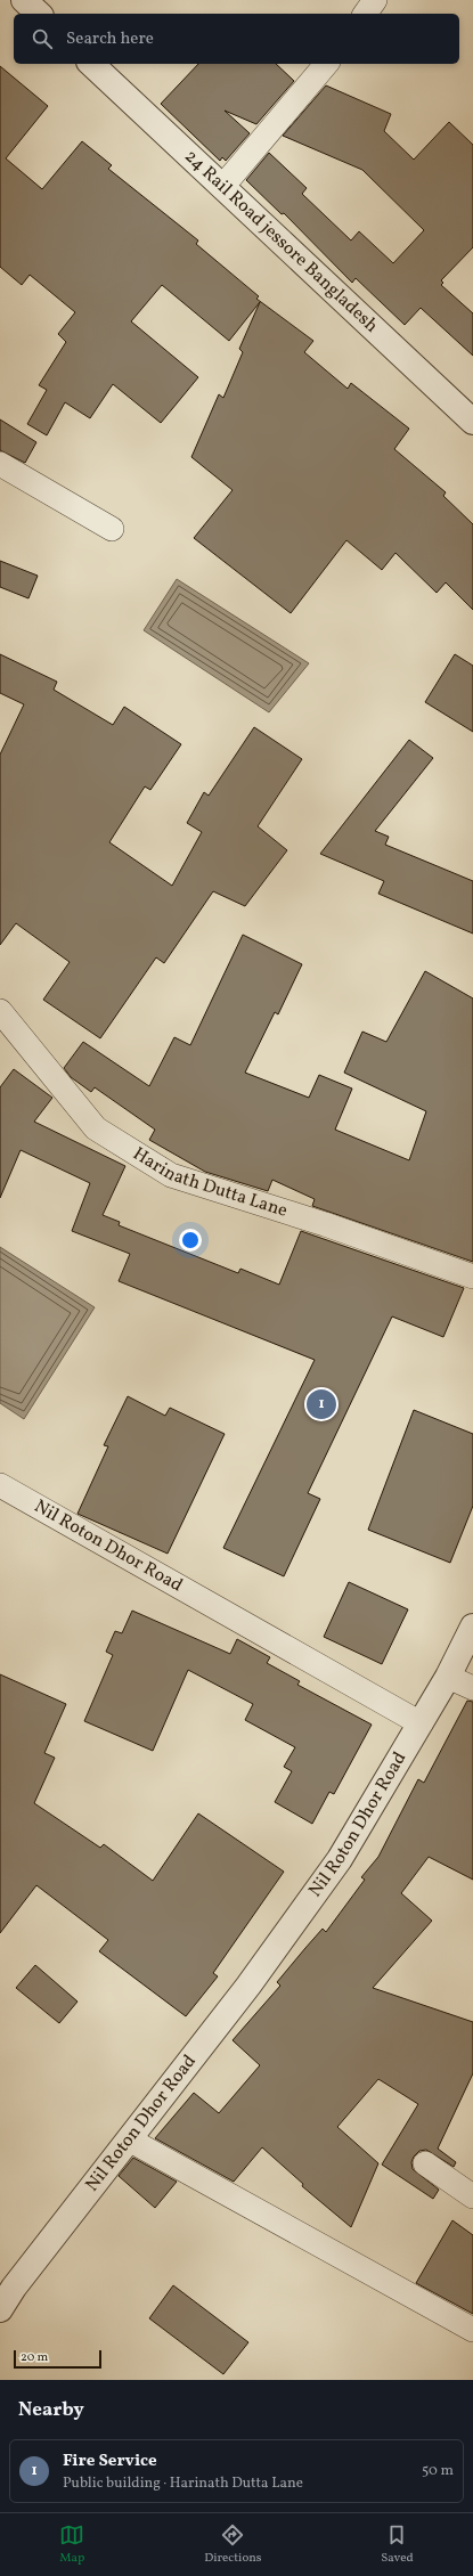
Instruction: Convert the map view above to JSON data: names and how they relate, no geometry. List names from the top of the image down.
{
  "streets": {
    "street": ["24 Rail Road jessore Bangladesh", "Harinath Dutta Lane", "Nil Roton Dhor Road"]
  },
  "scale_bar": "20 m",
  "page": {
    "search": "Search here",
    "pins": "1",
    "scale": "20 m",
    "heading": "Nearby",
    "list": [
      {
        "mark": "1",
        "name": "Fire Service",
        "note": "Public building · Harinath Dutta Lane",
        "value": "50 m"
      }
    ],
    "nav": ["Map", "Directions", "Saved"]
  }
}
